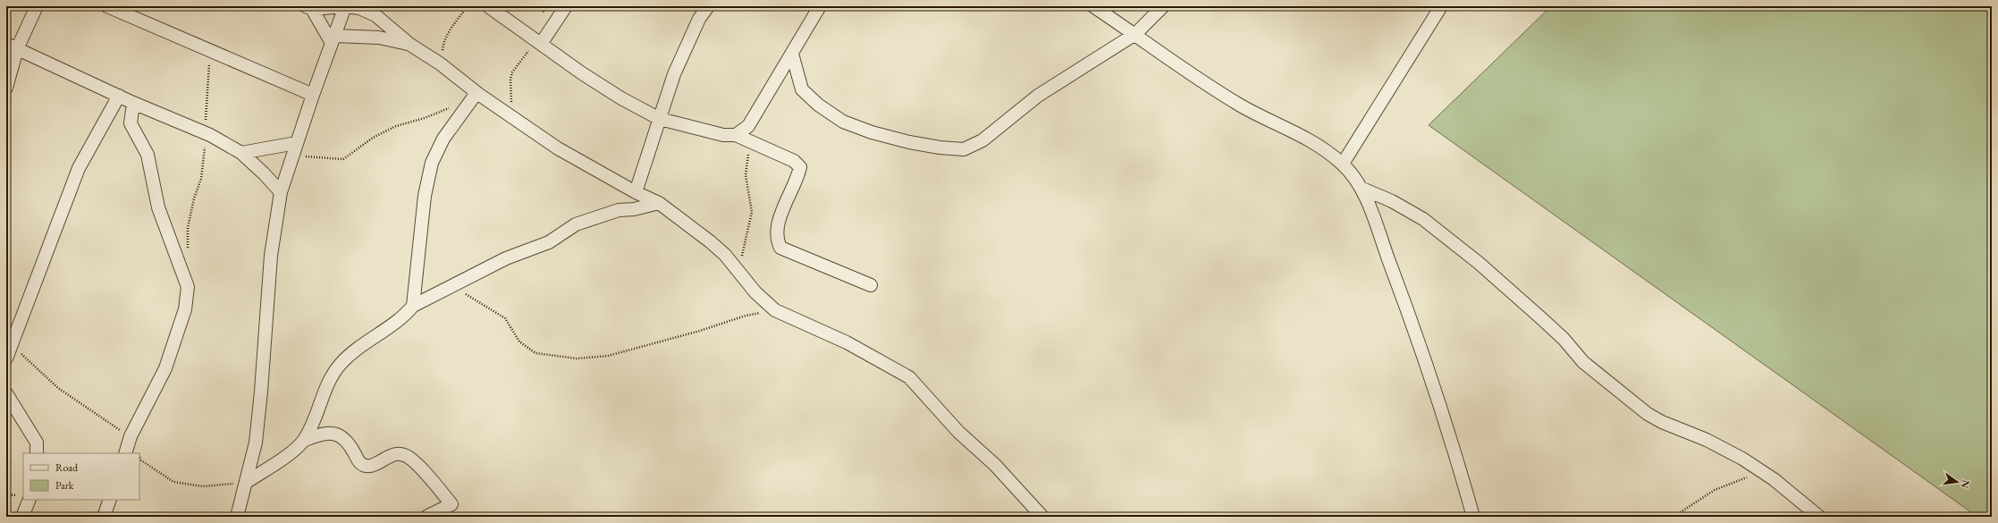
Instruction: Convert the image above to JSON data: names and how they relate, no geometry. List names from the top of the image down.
{
  "legend": ["Road", "Park"],
  "north": "right"
}
